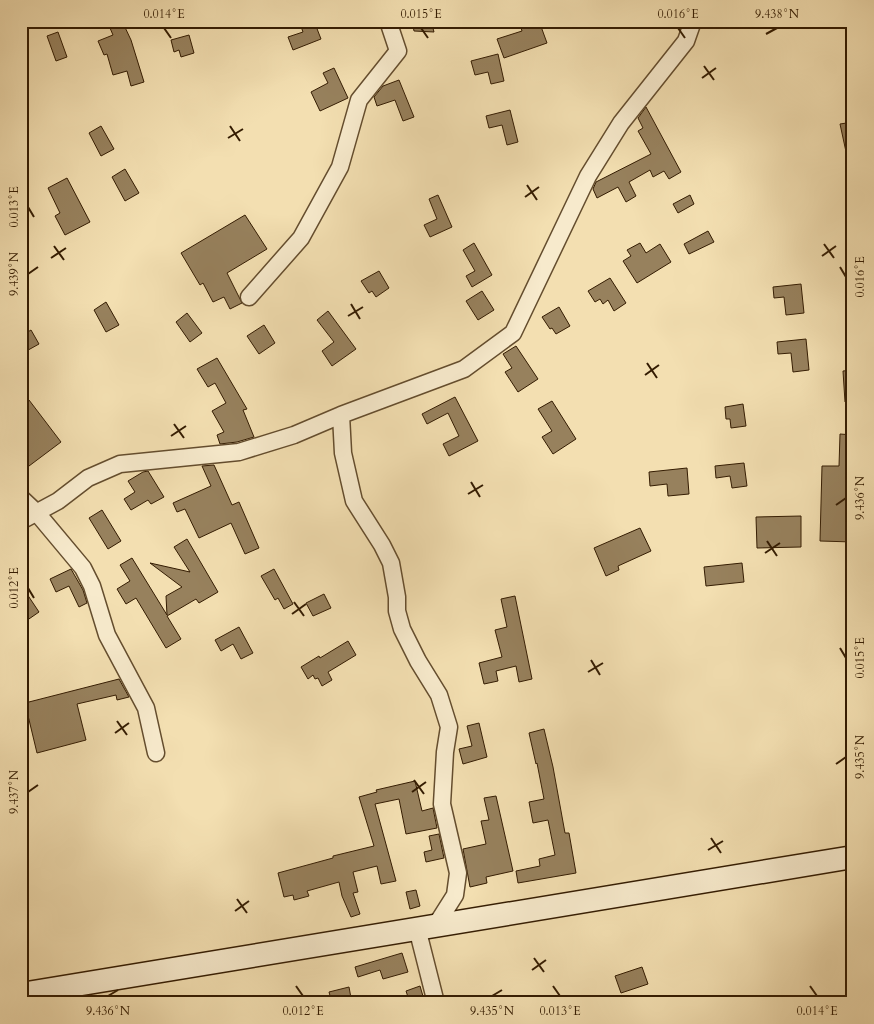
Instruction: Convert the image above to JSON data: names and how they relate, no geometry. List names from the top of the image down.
{
  "coordinates": [
    "0.014°E",
    "0.015°E",
    "0.016°E",
    "9.438°N",
    "0.013°E",
    "9.439°N",
    "9.436°N",
    "0.012°E",
    "9.435°N",
    "9.437°N"
  ]
}
